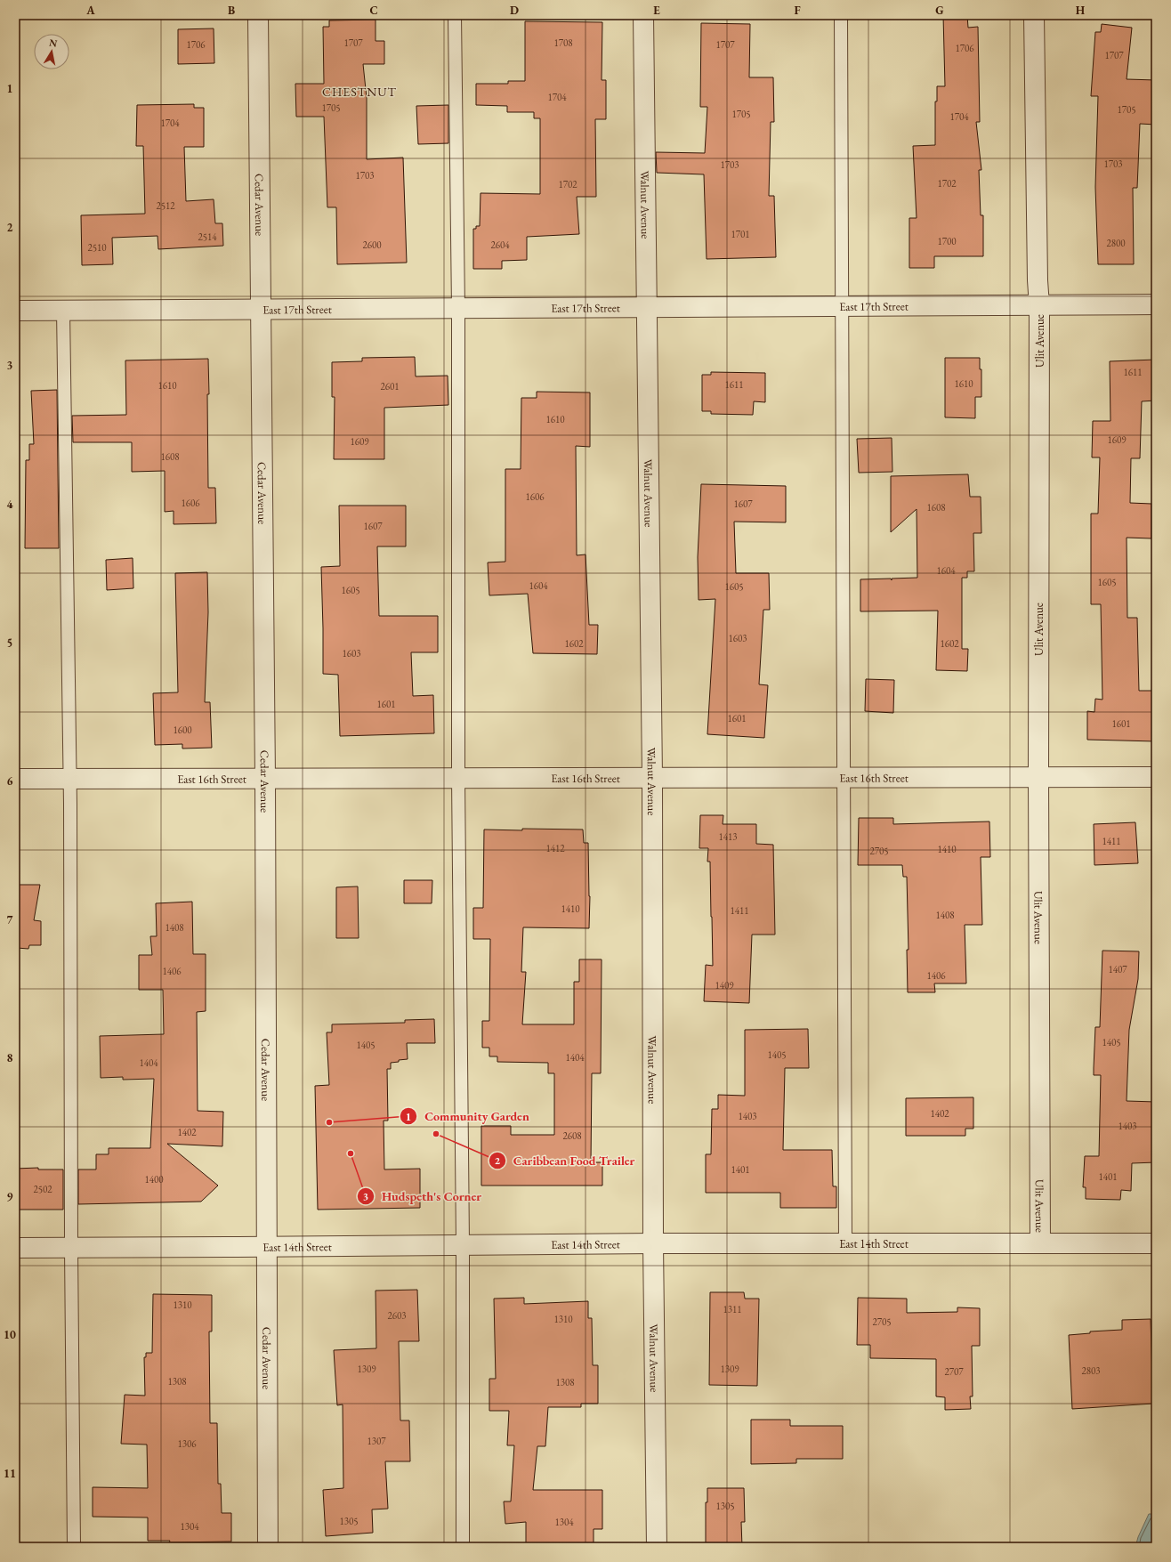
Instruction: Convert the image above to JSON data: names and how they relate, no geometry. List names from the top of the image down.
{
  "streets": {
    "street": [
      "Cedar Avenue",
      "Walnut Avenue",
      "East 17th Street",
      "Ulit Avenue",
      "East 16th Street",
      "East 14th Street"
    ]
  },
  "crossings": [
    ["Cedar Avenue", "East 17th Street"],
    ["Cedar Avenue", "East 16th Street"],
    ["Cedar Avenue", "East 14th Street"],
    ["Walnut Avenue", "East 17th Street"],
    ["Walnut Avenue", "East 16th Street"],
    ["Walnut Avenue", "East 14th Street"],
    ["East 17th Street", "Ulit Avenue"],
    ["Ulit Avenue", "East 16th Street"],
    ["Ulit Avenue", "East 14th Street"]
  ],
  "districts": ["CHESTNUT"],
  "places": ["Community Garden", "Caribbean Food Trailer", "Hudspeth's Corner"],
  "house_numbers": [
    "1707",
    "1708",
    "1706",
    "1707",
    "1706",
    "1707",
    "1704",
    "1705",
    "1705",
    "1705",
    "1704",
    "1704",
    "1703",
    "1703",
    "1703",
    "1702",
    "1702",
    "2512",
    "1701",
    "2514",
    "1700",
    "2800",
    "2600",
    "2604",
    "2510",
    "1611",
    "1610",
    "1611",
    "1610",
    "2601",
    "1610",
    "1609",
    "1609",
    "1608",
    "1606",
    "1606",
    "1607",
    "1608",
    "1607",
    "1604",
    "1605",
    "1604",
    "1605",
    "1605",
    "1603",
    "1602",
    "1602",
    "1603",
    "1601",
    "1601",
    "1601",
    "1600",
    "1413",
    "1411",
    "1412",
    "1410",
    "2705",
    "1410",
    "1411",
    "1408",
    "1408",
    "1407",
    "1406",
    "1406",
    "1409",
    "1405",
    "1405",
    "1405",
    "1404",
    "1404",
    "1402",
    "1403",
    "1403",
    "1402",
    "2608",
    "1401",
    "1401",
    "1400",
    "2502",
    "1310",
    "1311",
    "2603",
    "1310",
    "2705",
    "1309",
    "1309",
    "2803",
    "2707",
    "1308",
    "1308",
    "1307",
    "1306",
    "1305",
    "1305",
    "1304",
    "1304"
  ],
  "north": "top",
  "grid": {
    "columns": [
      "A",
      "B",
      "C",
      "D",
      "E",
      "F",
      "G",
      "H"
    ],
    "rows": [
      "1",
      "2",
      "3",
      "4",
      "5",
      "6",
      "7",
      "8",
      "9",
      "10",
      "11"
    ]
  }
}
